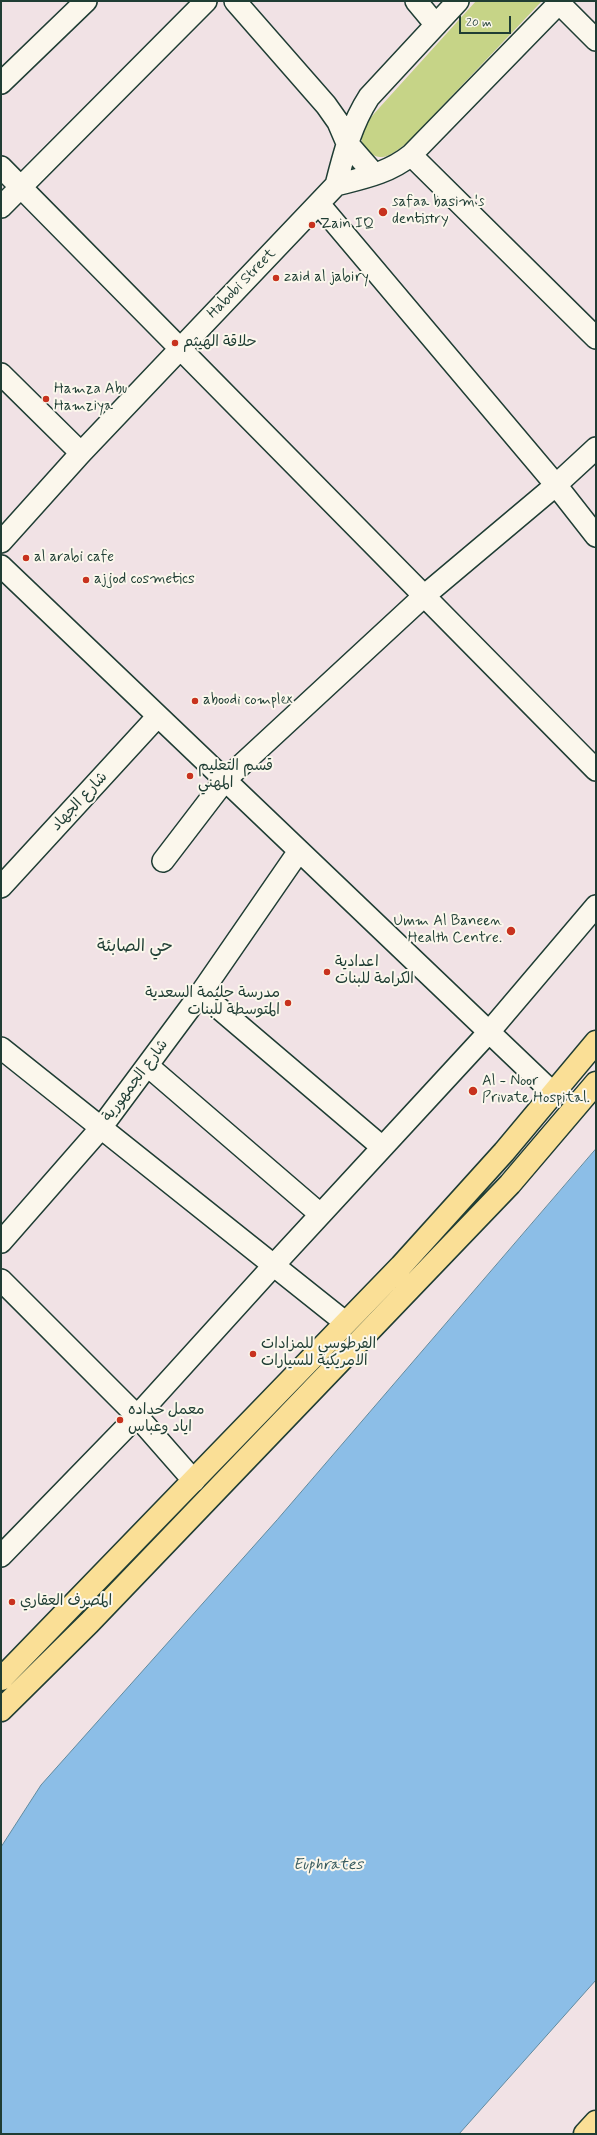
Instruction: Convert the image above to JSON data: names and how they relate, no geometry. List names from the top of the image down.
{
  "streets": {
    "street": ["Habobi Street", "شارع الجهاد", "شارع الجمهورية"]
  },
  "districts": ["حي الصابئة"],
  "water": ["Euphrates"],
  "places": [
    "safaa basim's dentistry",
    "Zain IQ",
    "zaid al jabiry",
    "حلاقة الهيثم",
    "Hamza Abu Hamziya",
    "al arabi cafe",
    "ajjod cosmetics",
    "aboodi complex",
    "قسم التعليم المهني",
    "Umm Al Baneen Health Centre.",
    "اعدادية الكرامة للبنات",
    "مدرسة حليمة السعدية المتوسطة للبنات",
    "Al - Noor Private Hospital.",
    "الفرطوسي للمزادات الامريكية للسيارات",
    "معمل حداده اياد وعباس",
    "المصرف العقاري"
  ],
  "scale_bar": "20 m"
}
